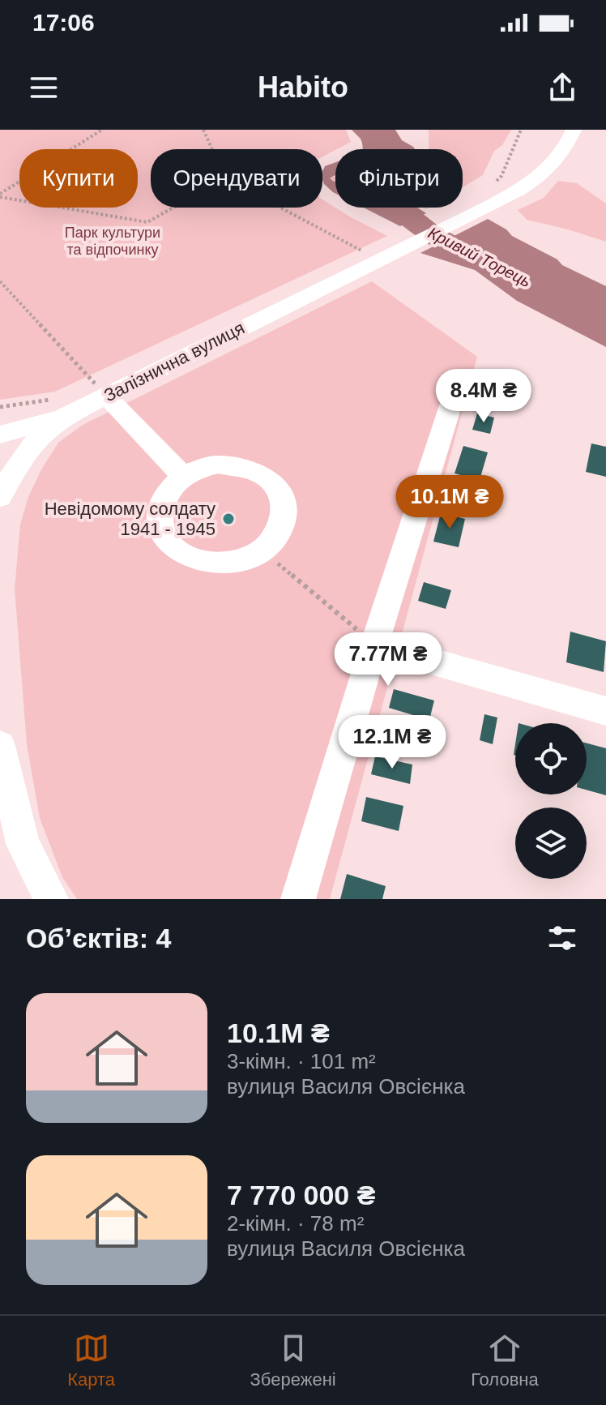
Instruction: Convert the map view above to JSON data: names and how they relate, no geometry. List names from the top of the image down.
{
  "streets": {
    "street": ["Залізнична вулиця"]
  },
  "water": ["Кривий Торець"],
  "parks": ["Парк культури та відпочинку"],
  "places": ["Невідомому солдату 1941 - 1945"],
  "page": {
    "status": "17:06",
    "header": "Habito",
    "chip": ["Купити", "Орендувати", "Фільтри"],
    "price": [
      "8.4M ₴",
      "10.1M ₴",
      "7.77M ₴",
      "12.1M ₴"
    ],
    "heading": "Об’єктів: 4",
    "list": [
      {
        "name": "10.1M ₴",
        "note": "3-кімн. · 101 m² · вулиця Василя Овсієнка"
      },
      {
        "name": "7 770 000 ₴",
        "note": "2-кімн. · 78 m² · вулиця Василя Овсієнка"
      }
    ],
    "tabs": ["Карта", "Збережені", "Головна"]
  }
}
